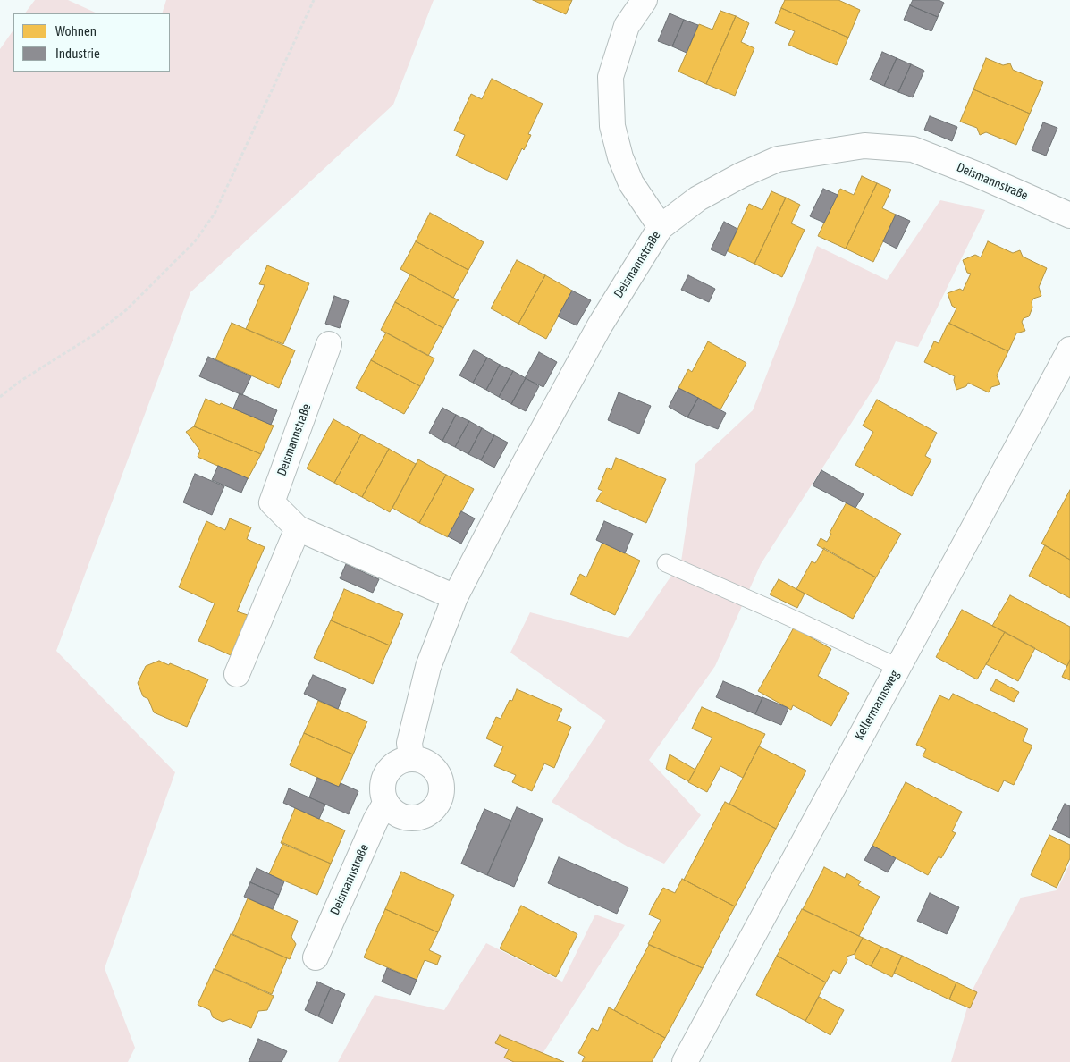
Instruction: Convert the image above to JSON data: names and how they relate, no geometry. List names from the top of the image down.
{
  "streets": {
    "street": ["Deismannstraße", "Kellermannsweg"]
  },
  "legend": ["Wohnen", "Industrie"]
}
